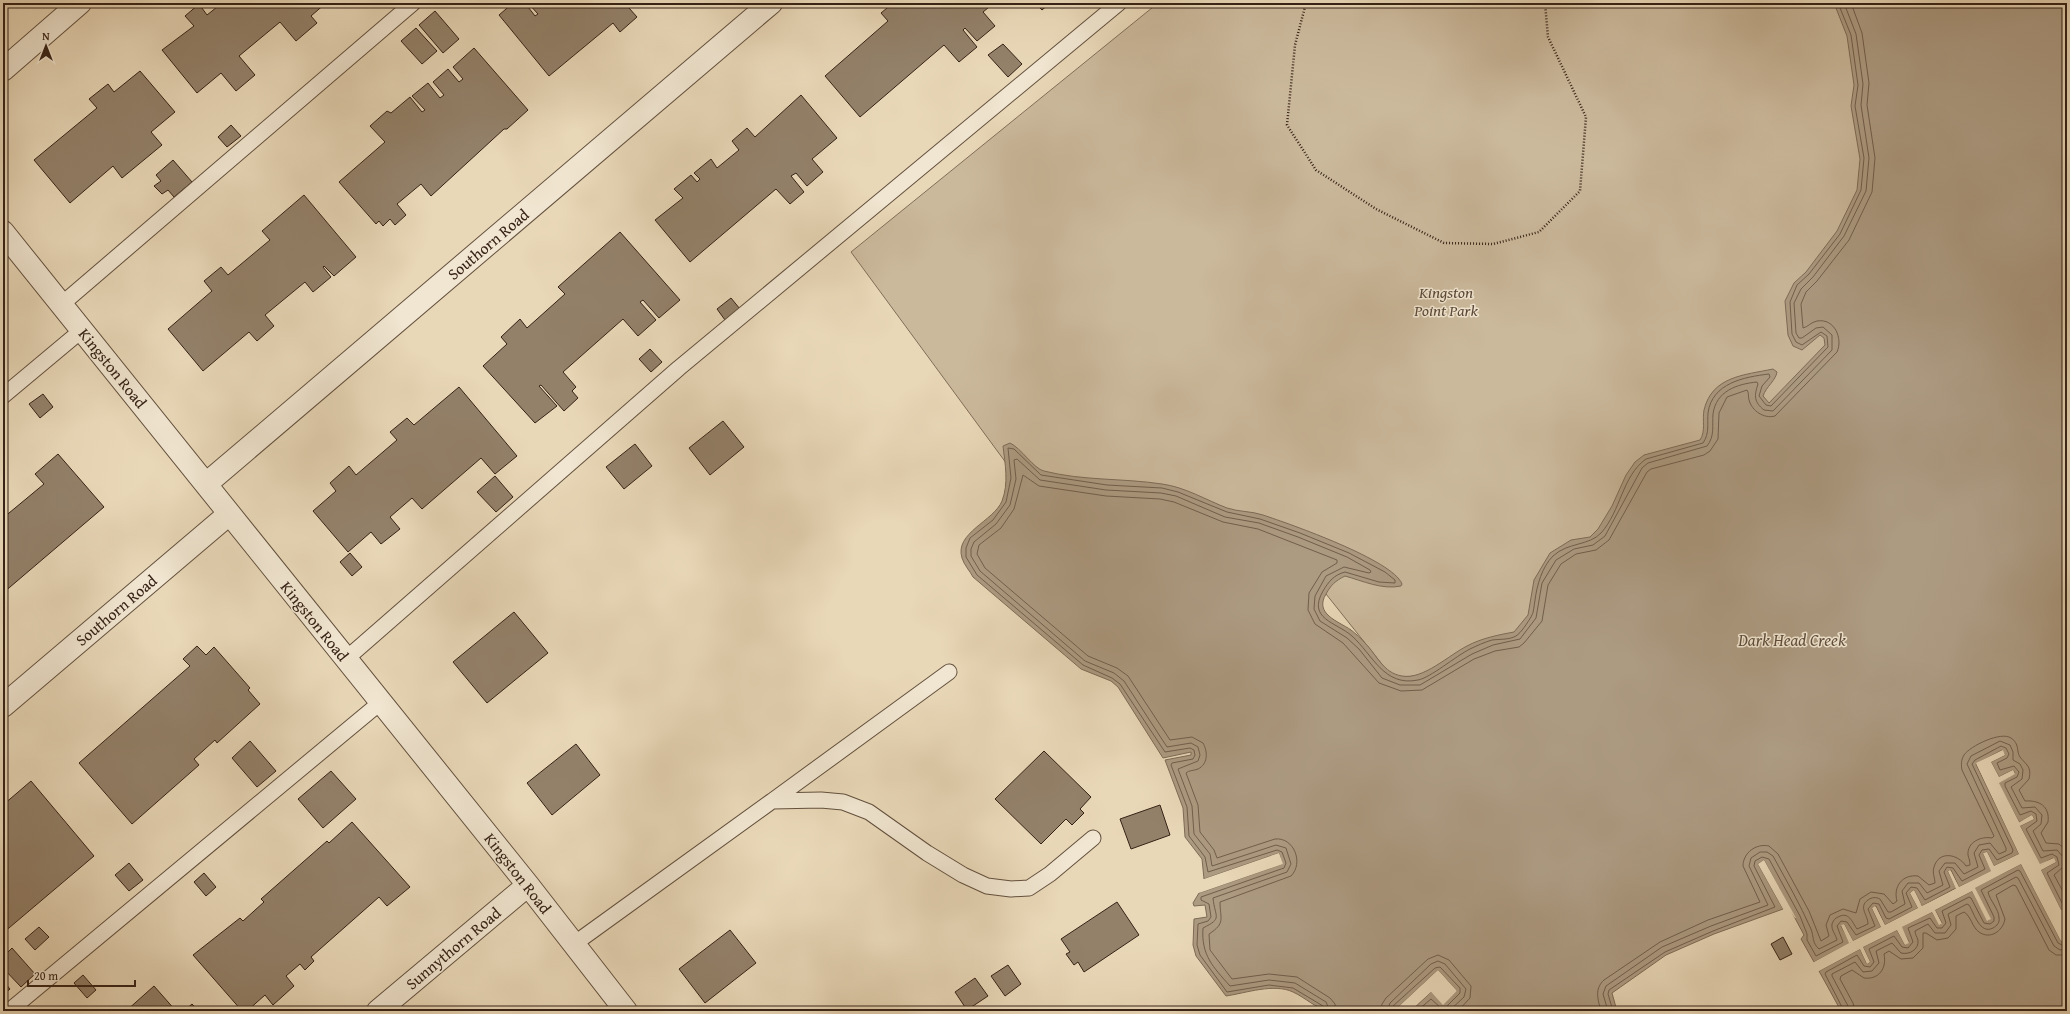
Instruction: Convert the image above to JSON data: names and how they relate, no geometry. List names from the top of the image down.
{
  "streets": {
    "street": ["Southorn Road", "Kingston Road", "Sunnythorn Road"]
  },
  "crossings": [
    ["Southorn Road", "Kingston Road"],
    ["Kingston Road", "Sunnythorn Road"]
  ],
  "water": ["Dark Head Creek"],
  "parks": ["Kingston Point Park"],
  "scale_bar": "20 m",
  "north": "top"
}
